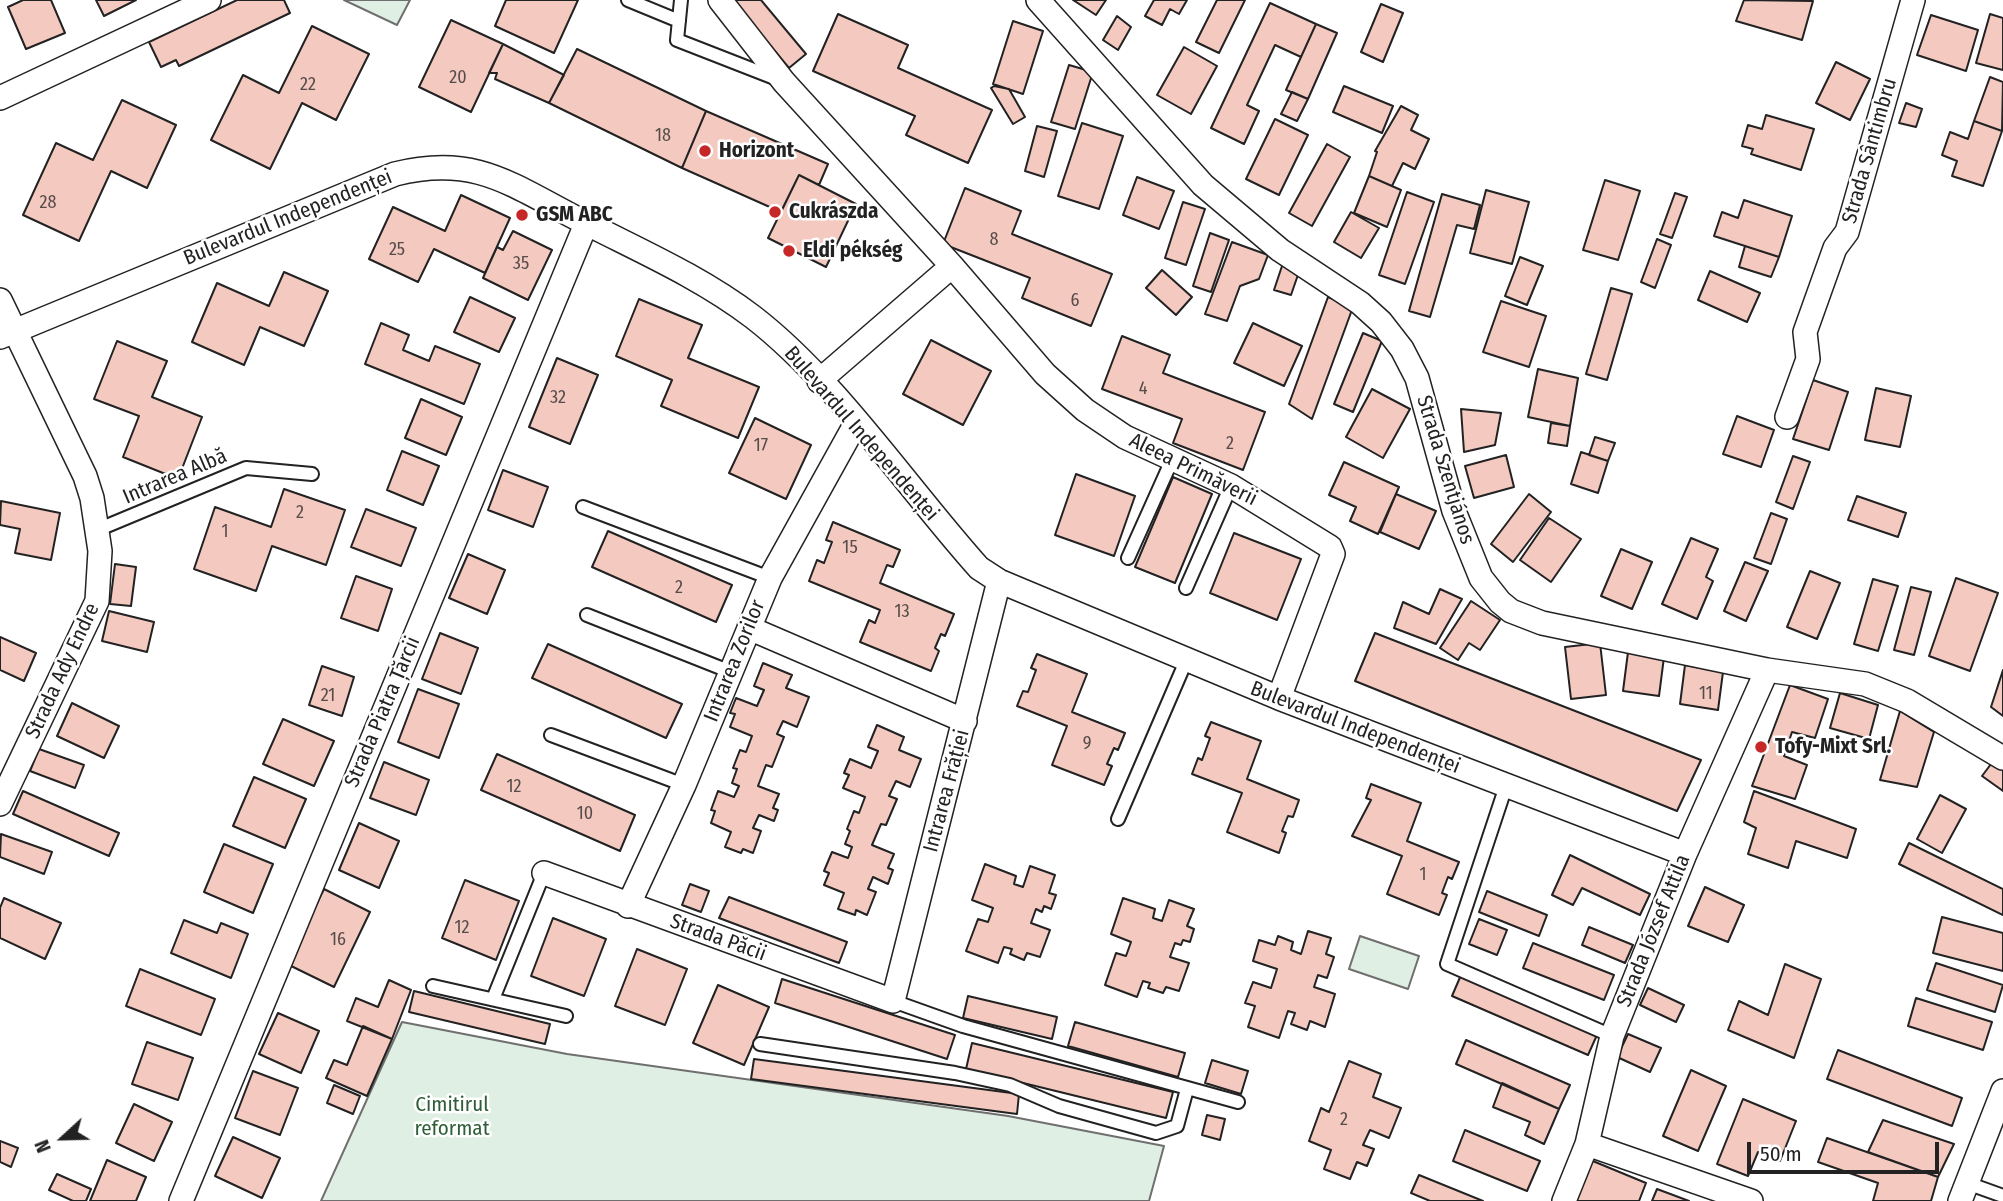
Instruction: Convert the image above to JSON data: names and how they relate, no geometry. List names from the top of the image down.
{
  "streets": {
    "street": [
      "Strada Sântimbru",
      "Bulevardul Independenței",
      "Aleea Primăverii",
      "Strada Szentjános",
      "Intrarea Zorilor",
      "Strada Ady Endre",
      "Strada Piatra Țărcii",
      "Intrarea Frăției",
      "Strada József Attila",
      "Strada Păcii"
    ],
    "lane": ["Intrarea Albă"]
  },
  "crossings": [
    ["Bulevardul Independenței", "Aleea Primăverii"],
    ["Bulevardul Independenței", "Intrarea Zorilor"],
    ["Bulevardul Independenței", "Strada Ady Endre"],
    ["Bulevardul Independenței", "Strada Piatra Țărcii"],
    ["Bulevardul Independenței", "Intrarea Frăției"],
    ["Bulevardul Independenței", "Strada József Attila"],
    ["Strada Szentjános", "Strada József Attila"],
    ["Intrarea Albă", "Strada Ady Endre"],
    ["Intrarea Zorilor", "Strada Păcii"],
    ["Intrarea Frăției", "Strada Păcii"]
  ],
  "parks": ["Cimitirul reformat"],
  "places": [
    "Horizont",
    "Cukrászda",
    "GSM ABC",
    "Eldi pékség",
    "Tofy-Mixt Srl."
  ],
  "house_numbers": [
    "20",
    "22",
    "18",
    "28",
    "8",
    "25",
    "35",
    "6",
    "4",
    "32",
    "2",
    "17",
    "2",
    "1",
    "15",
    "2",
    "13",
    "11",
    "21",
    "9",
    "12",
    "10",
    "1",
    "12",
    "16",
    "2"
  ],
  "scale_bar": "50 m",
  "north": "left"
}
